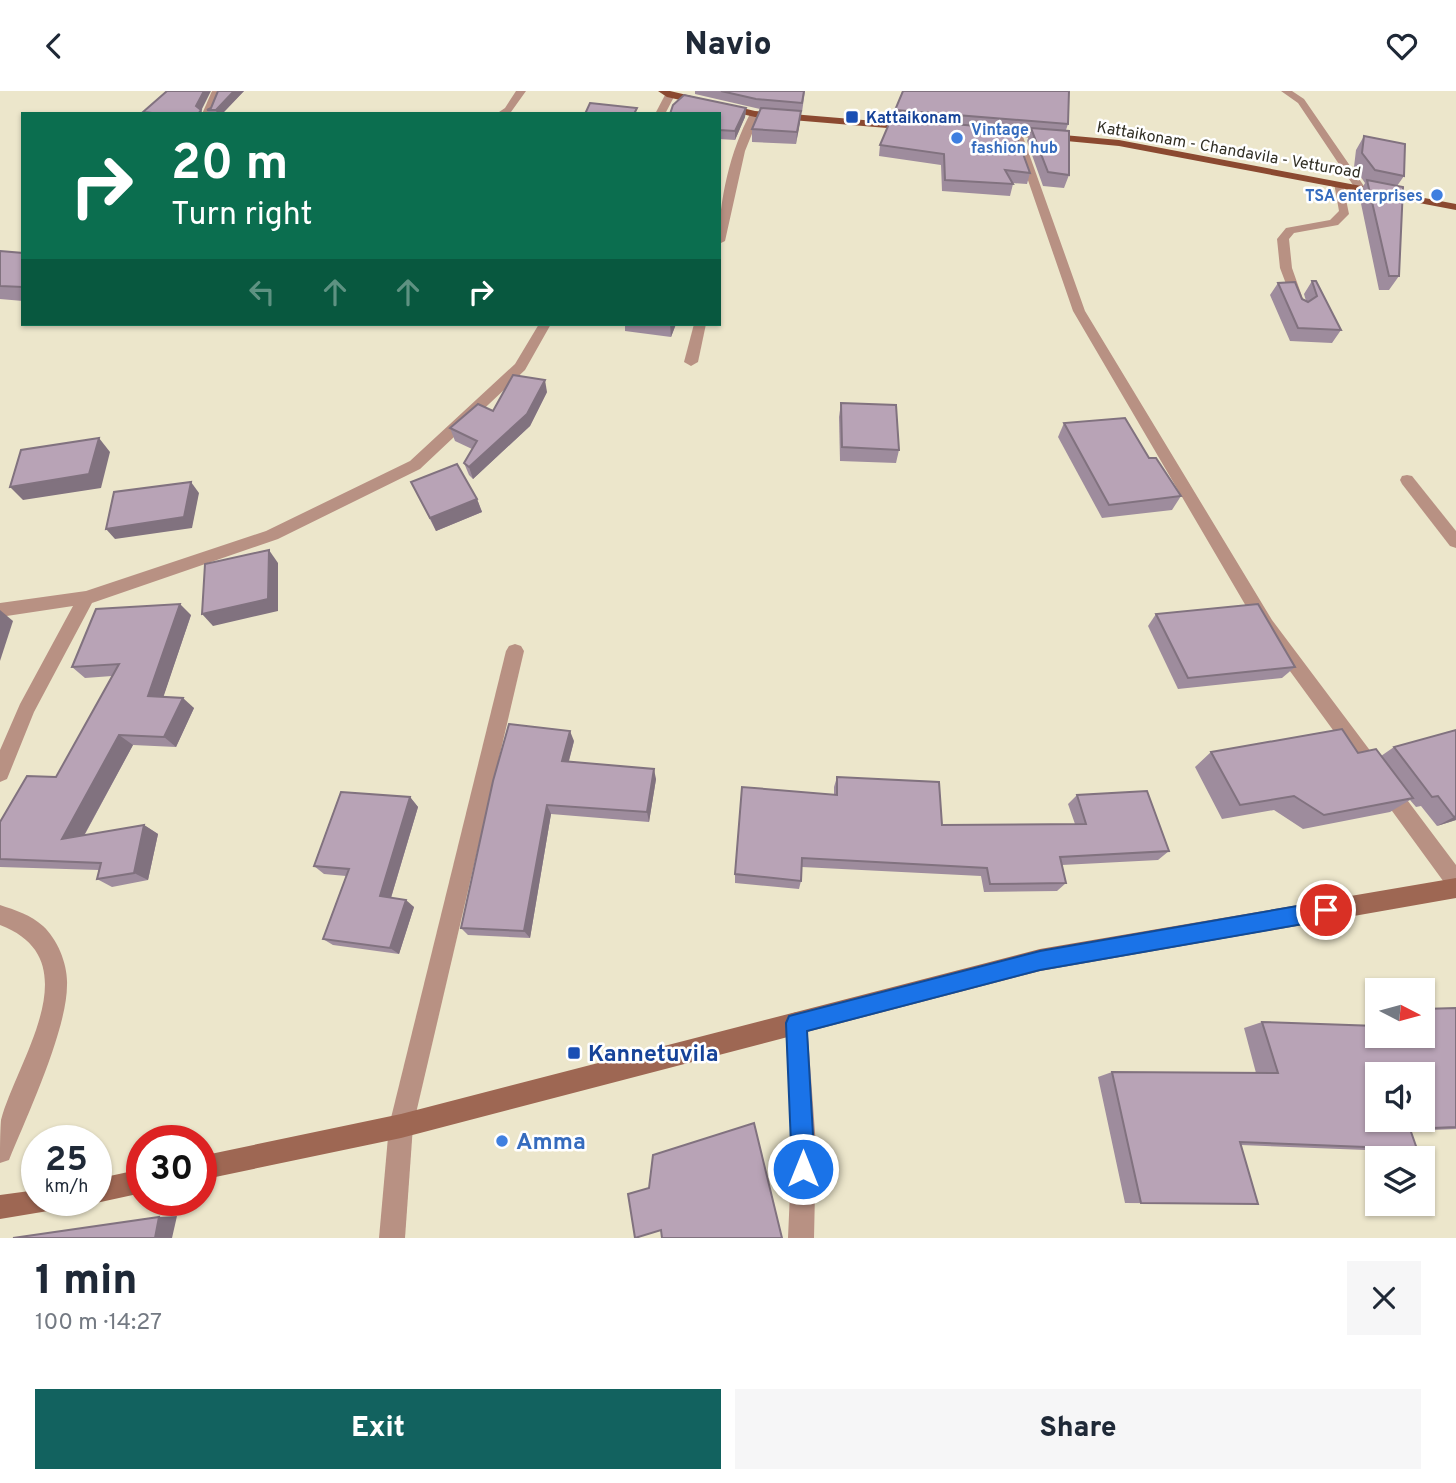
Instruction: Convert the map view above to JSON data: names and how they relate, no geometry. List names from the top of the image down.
{
  "streets": {
    "main road": ["Kattaikonam - Chandavila - Vetturoad"]
  },
  "places": {
    "transit": ["Kattaikonam", "Kannetuvila"],
    "other": ["Vintage fashion hub", "TSA enterprises", "Amma"]
  },
  "north": "right",
  "page": {
    "header": "Navio",
    "turn": ["20 m", "Turn right"],
    "speed": "25 km/h",
    "limit": "30",
    "heading": ["1 min", "100 m · 14:27"],
    "buttons": ["Exit", "Share"]
  }
}
